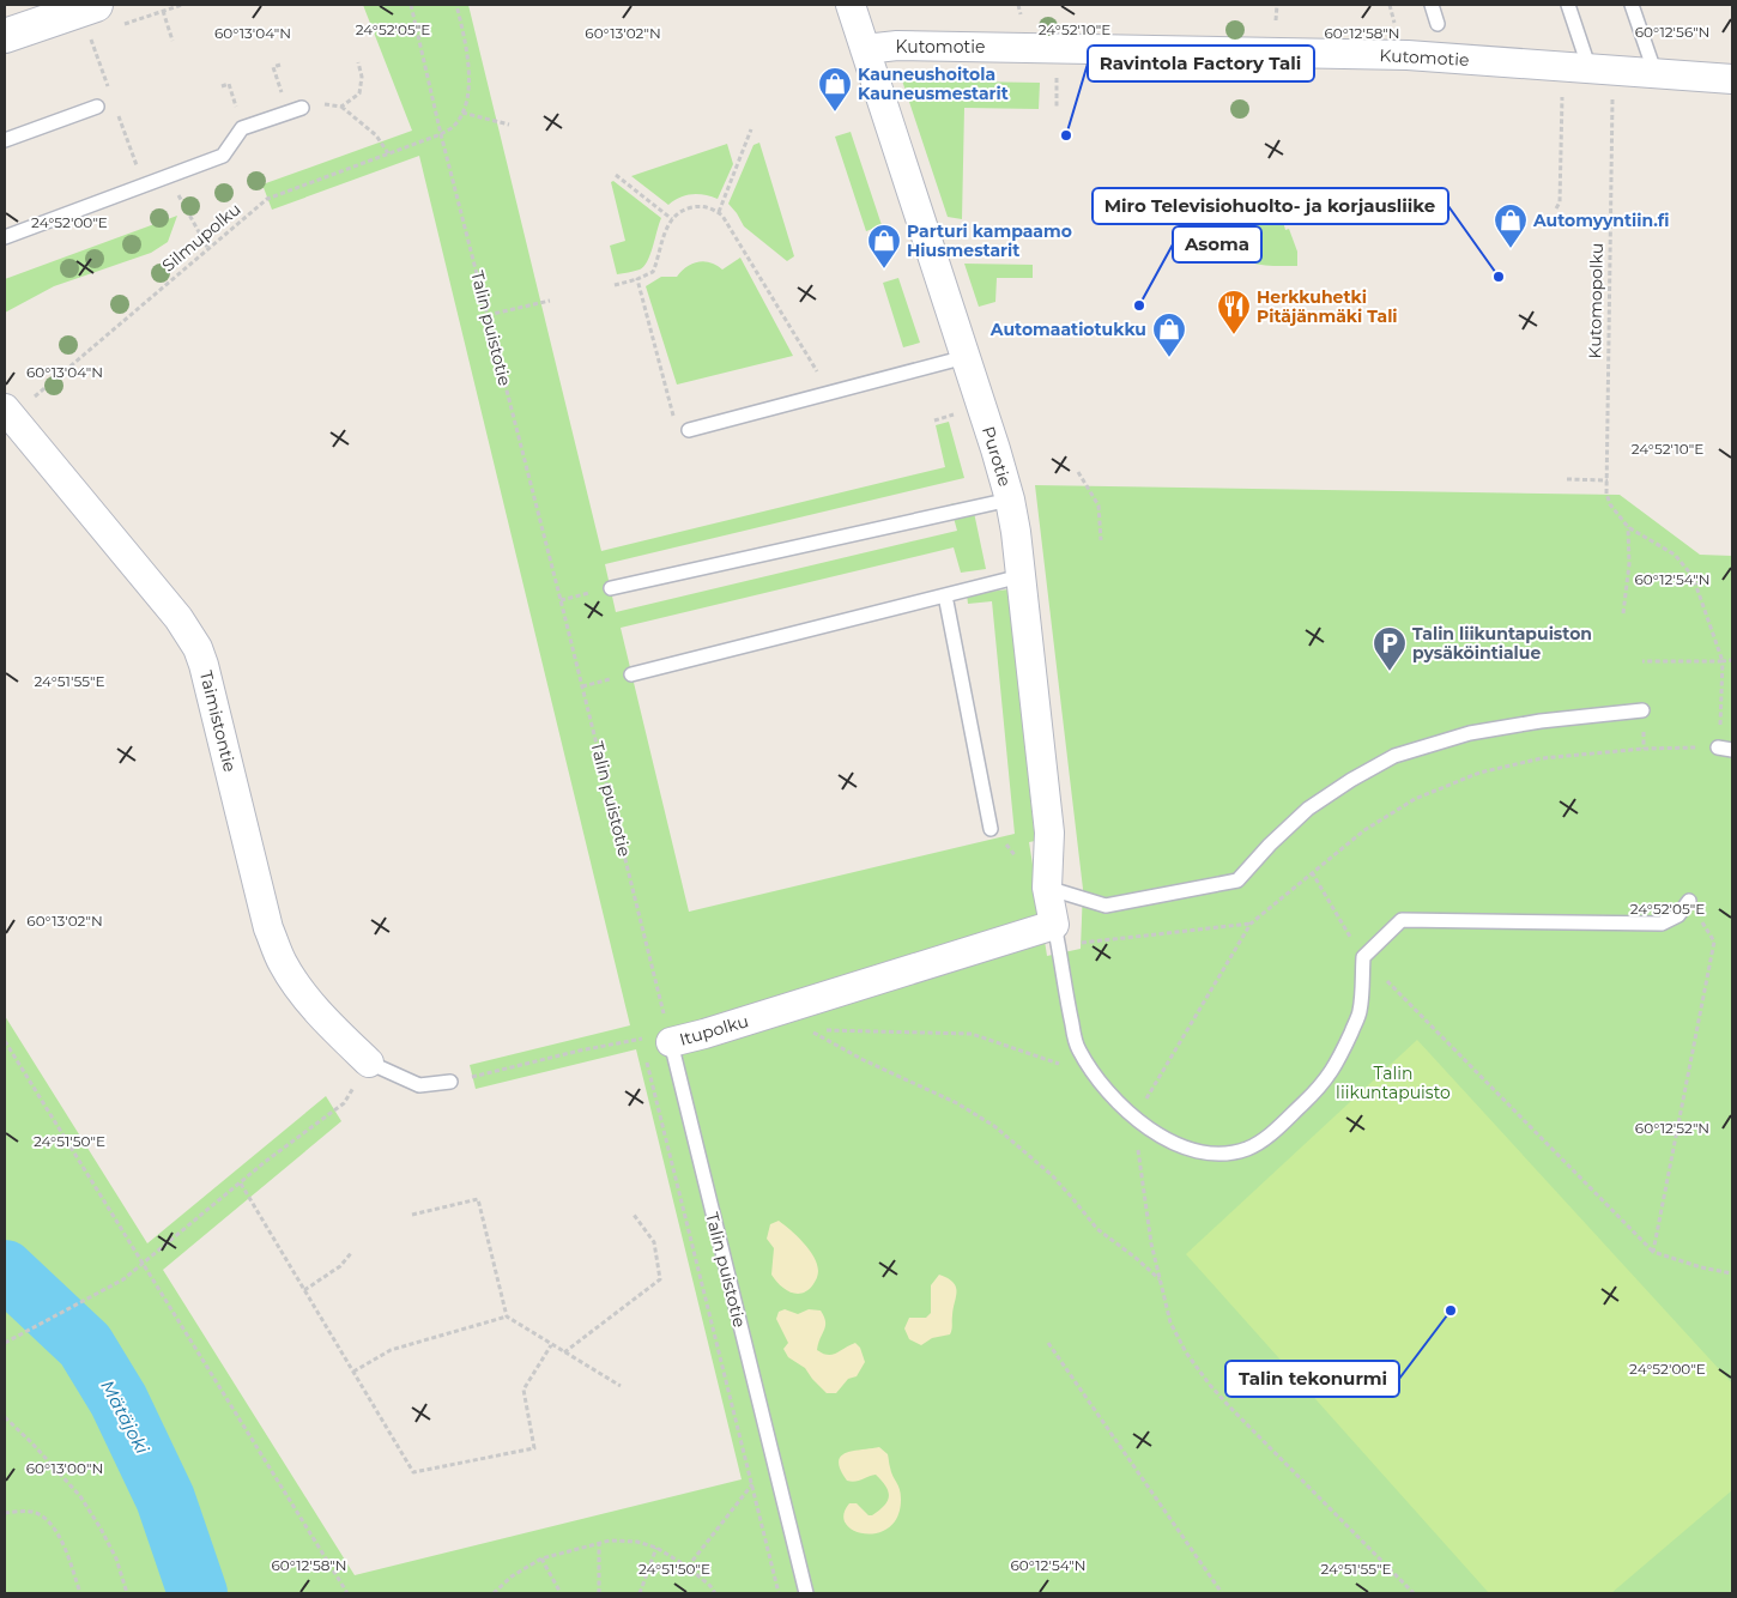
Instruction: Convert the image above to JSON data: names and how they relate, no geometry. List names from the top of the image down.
{
  "streets": {
    "street": [
      "Kutomotie",
      "Purotie",
      "Taimistontie",
      "Itupolku"
    ],
    "lane": ["Talin puistotie"],
    "path": ["Silmupolku", "Kutomopolku"]
  },
  "crossings": [
    ["Kutomotie", "Kutomopolku"],
    ["Kutomotie", "Purotie"],
    ["Silmupolku", "Talin puistotie"],
    ["Silmupolku", "Taimistontie"],
    ["Talin puistotie", "Itupolku"],
    ["Purotie", "Itupolku"]
  ],
  "water": ["Mätäjoki"],
  "parks": ["Talin liikuntapuisto"],
  "places": {
    "shop": [
      "Kauneushoitola Kauneusmestarit",
      "Automyyntiin.fi",
      "Parturi kampaamo Hiusmestarit",
      "Automaatiotukku"
    ],
    "other": [
      "Ravintola Factory Tali",
      "Miro Televisiohuolto- ja korjausliike",
      "Asoma",
      "Talin tekonurmi"
    ],
    "restaurant": ["Herkkuhetki Pitäjänmäki Tali"],
    "parking": ["Talin liikuntapuiston pysäköintialue"]
  },
  "coordinates": [
    "24°52'05\"E",
    "24°52'10\"E",
    "60°12'56\"N",
    "60°13'04\"N",
    "60°13'02\"N",
    "60°12'58\"N",
    "24°52'00\"E",
    "60°12'54\"N",
    "24°51'55\"E",
    "60°12'52\"N",
    "24°51'50\"E",
    "60°13'00\"N"
  ]
}
